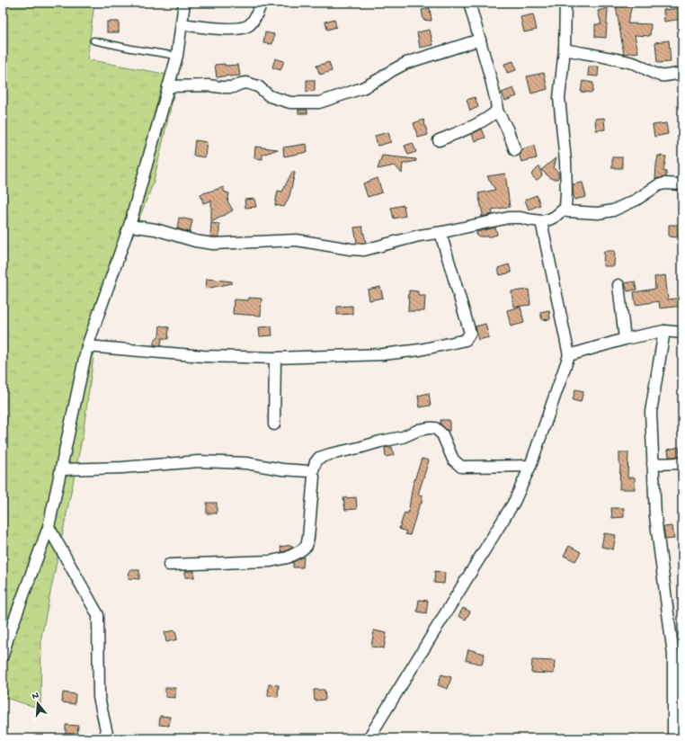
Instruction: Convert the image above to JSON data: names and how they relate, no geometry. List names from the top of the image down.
{
  "north": "top"
}
